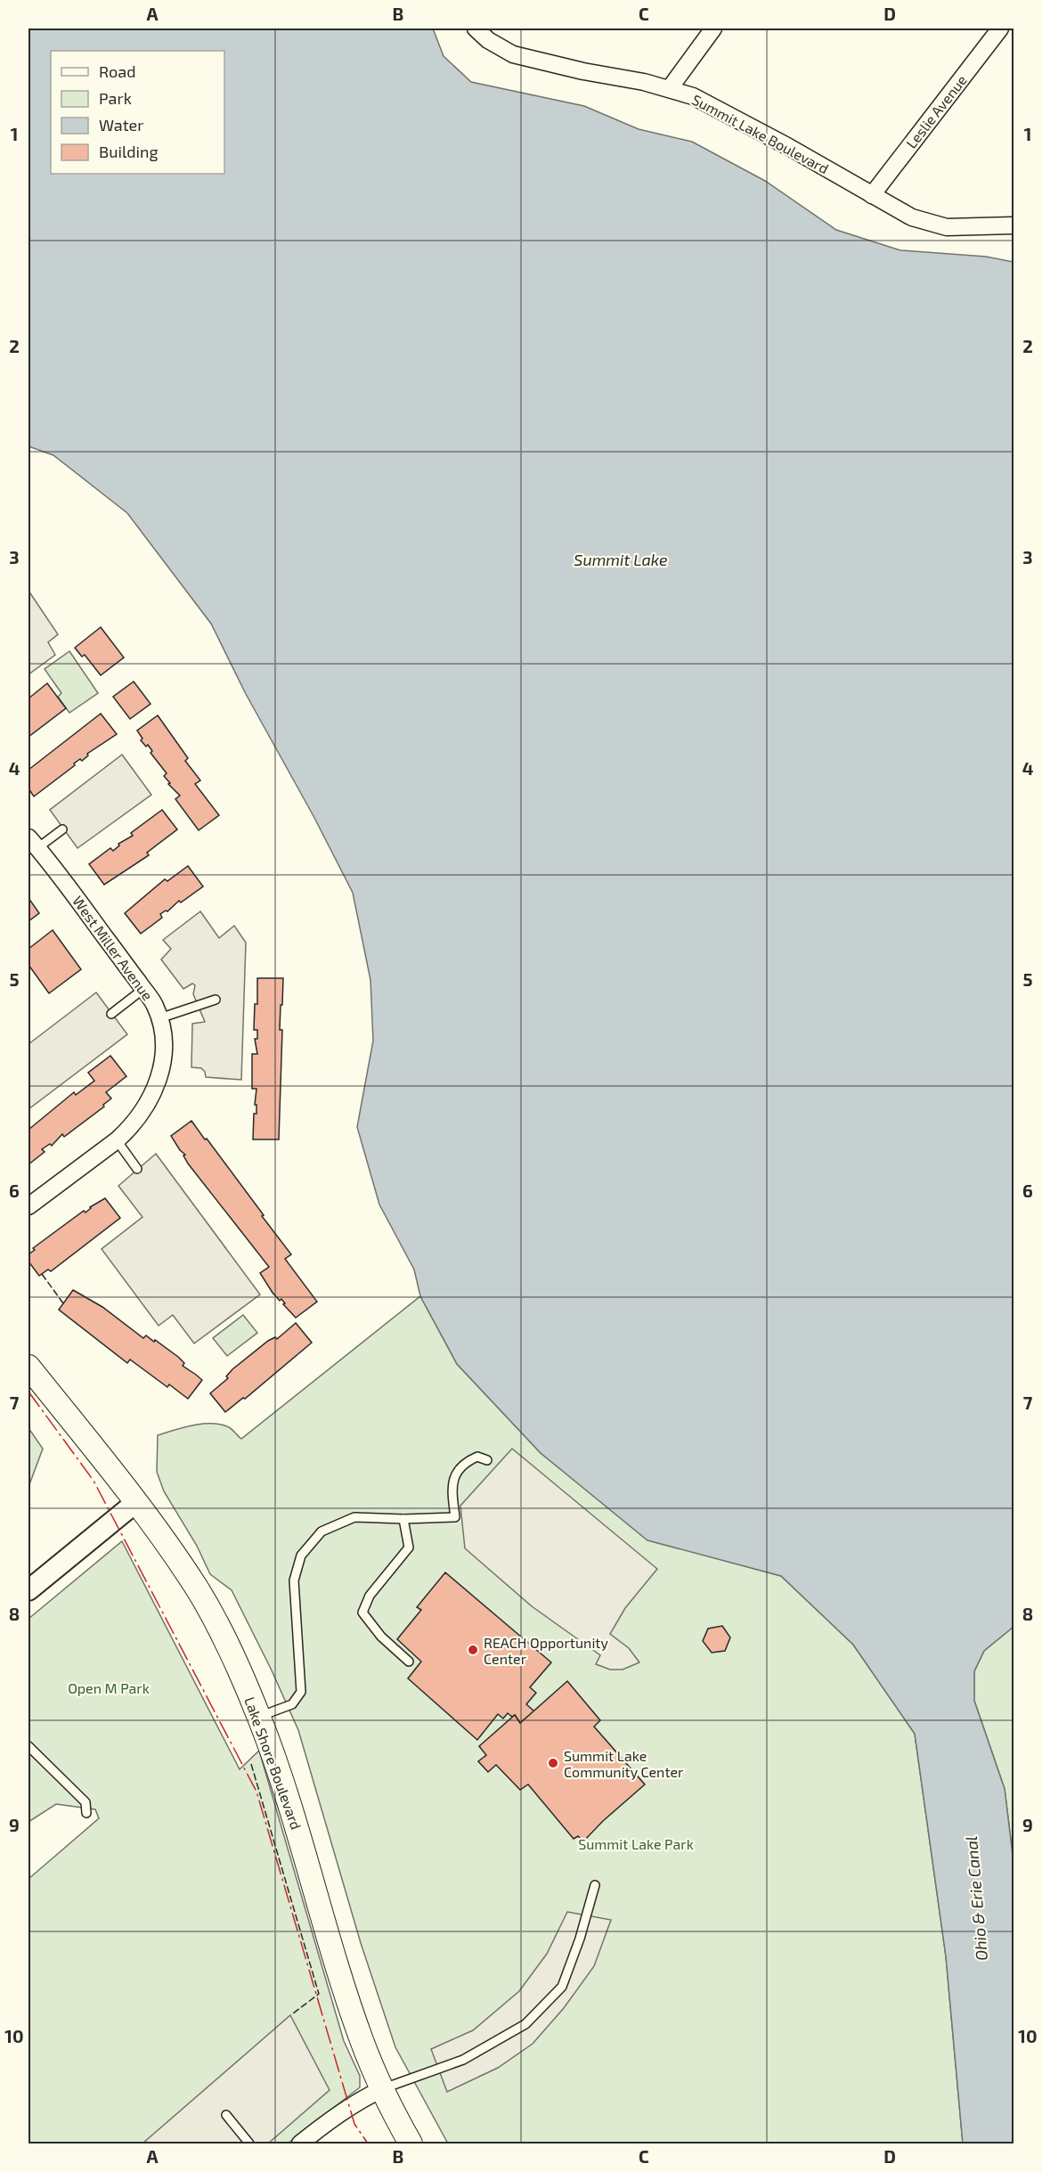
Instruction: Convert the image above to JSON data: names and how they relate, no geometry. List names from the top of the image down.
{
  "streets": {
    "main road": ["Lake Shore Boulevard"],
    "street": ["Leslie Avenue", "Summit Lake Boulevard", "West Miller Avenue"]
  },
  "crossings": [
    ["Leslie Avenue", "Summit Lake Boulevard"]
  ],
  "water": ["Summit Lake", "Ohio & Erie Canal"],
  "parks": ["Open M Park", "Summit Lake Park"],
  "places": ["REACH Opportunity Center", "Summit Lake Community Center"],
  "legend": [
    "Road",
    "Park",
    "Water",
    "Building"
  ],
  "grid": {
    "columns": [
      "A",
      "B",
      "C",
      "D"
    ],
    "rows": [
      "1",
      "2",
      "3",
      "4",
      "5",
      "6",
      "7",
      "8",
      "9",
      "10"
    ]
  }
}
